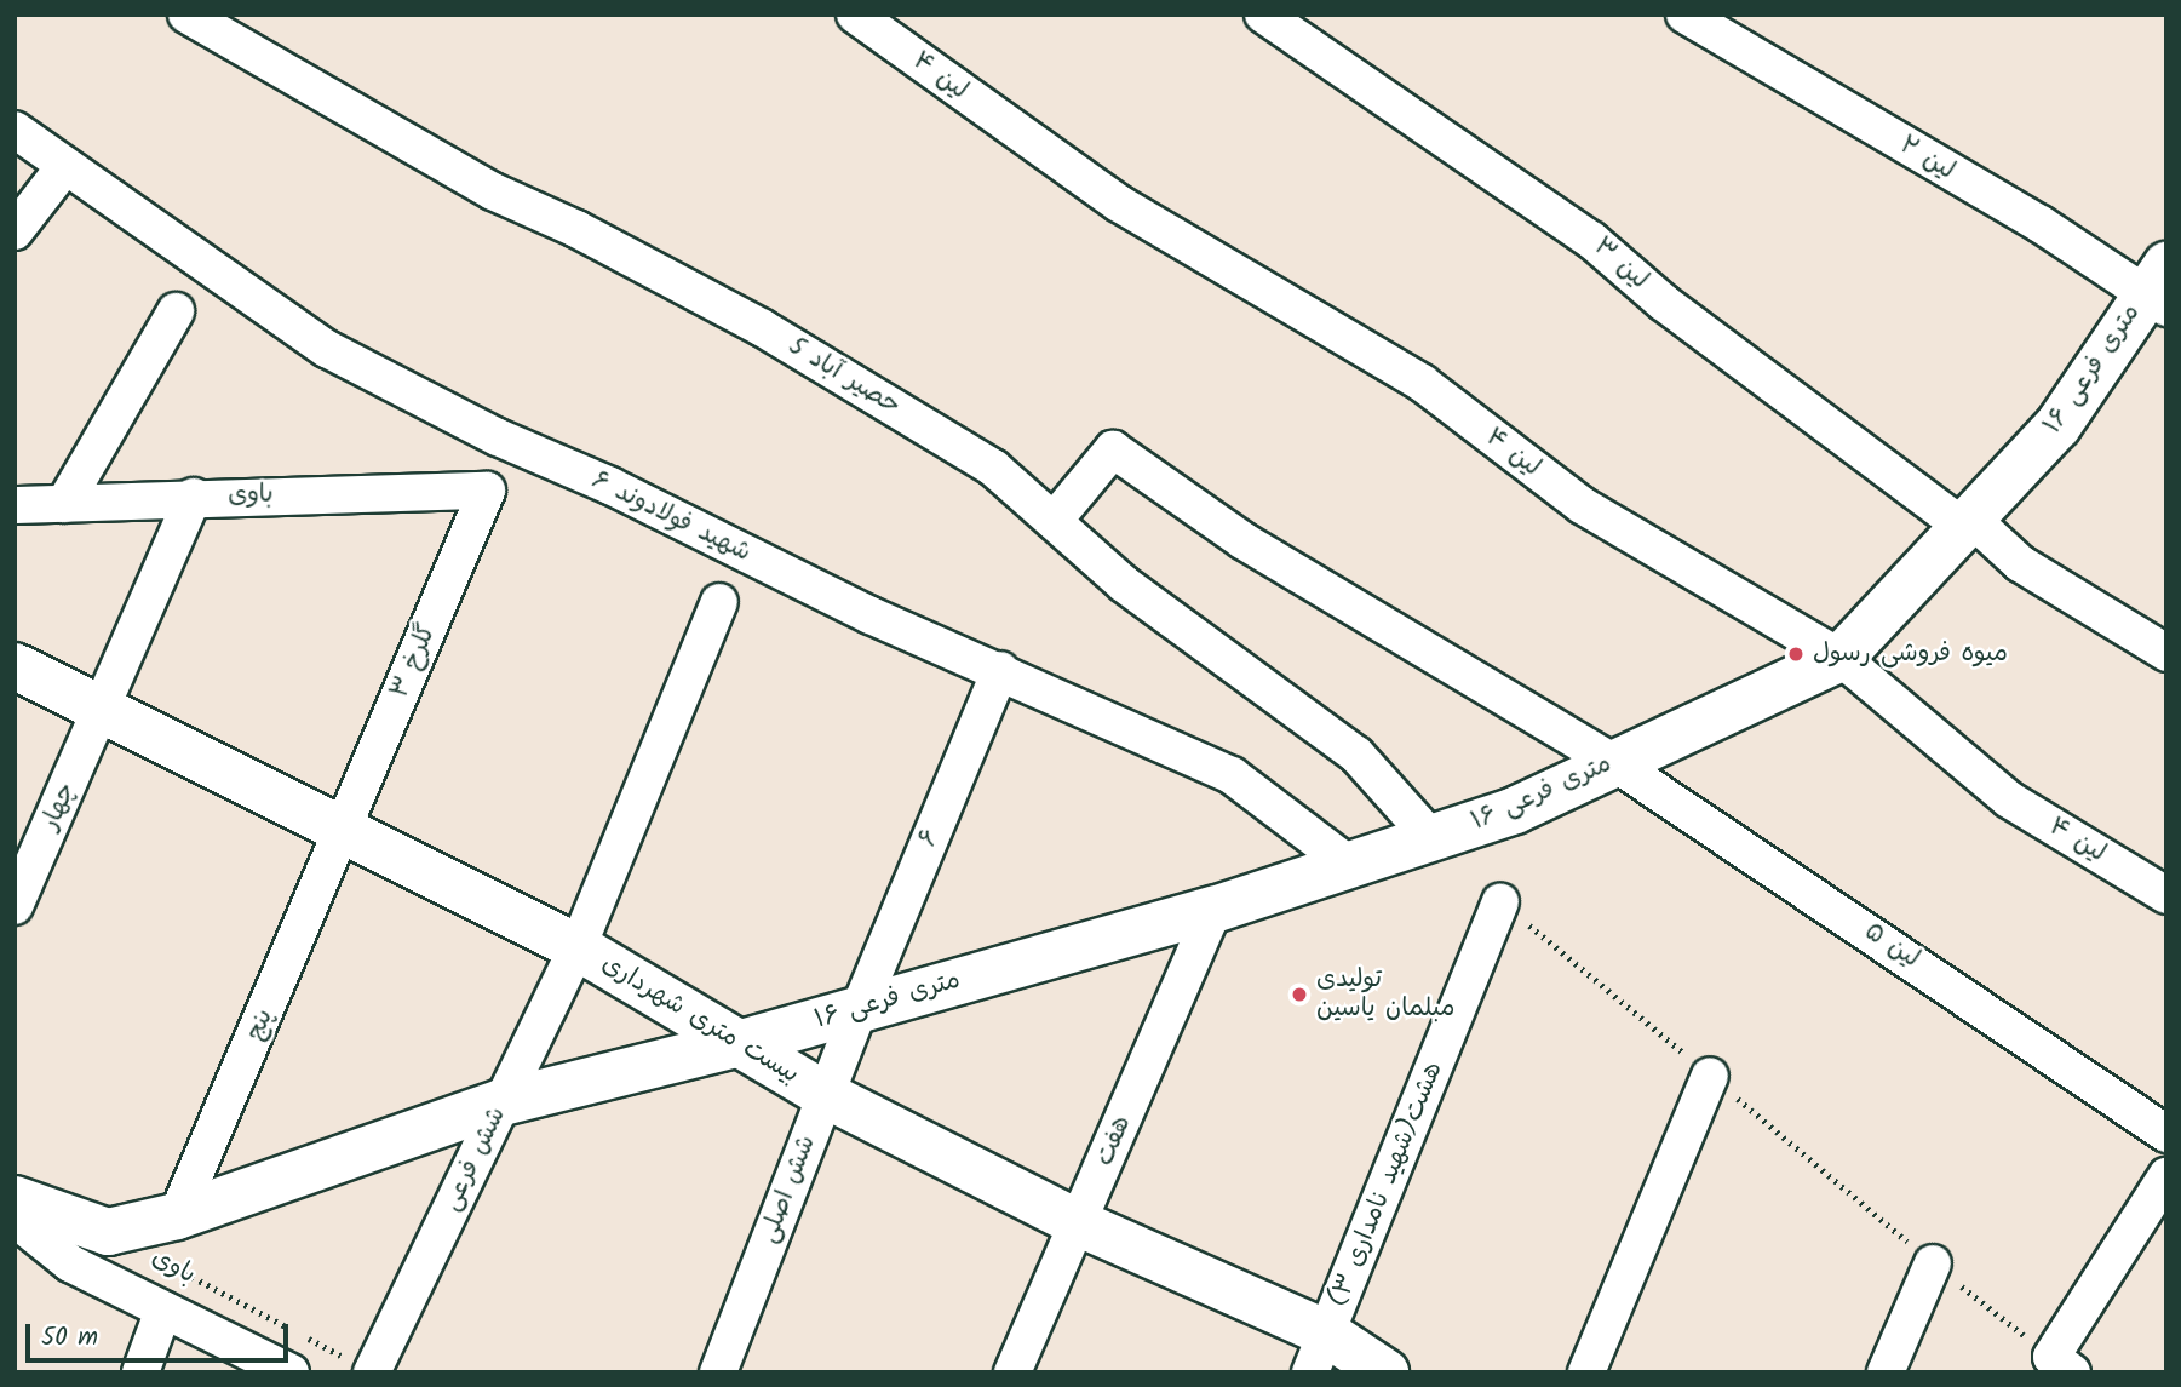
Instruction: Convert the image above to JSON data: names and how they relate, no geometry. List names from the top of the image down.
{
  "streets": {
    "street": [
      "لین ۴",
      "لین ۲",
      "لین ۳",
      "۱۶ متری فرعی",
      "حصیر آباد 5",
      "باوی",
      "شهید فولادوند ۶",
      "گلرخ ۳",
      "چهار",
      "۶",
      "لین ۵",
      "بیست متری شهرداری",
      "پنج",
      "هفت",
      "شش فرعی",
      "هشت(شهید نامداری ۳)",
      "شش اصلی"
    ]
  },
  "crossings": [
    ["لین ۴", "۱۶ متری فرعی"],
    ["لین ۲", "۱۶ متری فرعی"],
    ["لین ۳", "۱۶ متری فرعی"],
    ["۱۶ متری فرعی", "حصیر آباد 5"],
    ["۱۶ متری فرعی", "باوی"],
    ["۱۶ متری فرعی", "شهید فولادوند ۶"],
    ["۱۶ متری فرعی", "۶"],
    ["۱۶ متری فرعی", "لین ۵"],
    ["۱۶ متری فرعی", "بیست متری شهرداری"],
    ["۱۶ متری فرعی", "پنج"],
    ["۱۶ متری فرعی", "هفت"],
    ["۱۶ متری فرعی", "شش فرعی"],
    ["۱۶ متری فرعی", "شش اصلی"],
    ["حصیر آباد 5", "لین ۵"],
    ["باوی", "گلرخ ۳"],
    ["باوی", "چهار"],
    ["باوی", "شش فرعی"],
    ["شهید فولادوند ۶", "۶"],
    ["گلرخ ۳", "بیست متری شهرداری"],
    ["گلرخ ۳", "پنج"],
    ["چهار", "بیست متری شهرداری"],
    ["۶", "شش اصلی"],
    ["بیست متری شهرداری", "پنج"],
    ["بیست متری شهرداری", "هفت"],
    ["بیست متری شهرداری", "شش فرعی"],
    ["بیست متری شهرداری", "هشت(شهید نامداری ۳)"],
    ["بیست متری شهرداری", "شش اصلی"]
  ],
  "places": ["میوه فروشی رسول", "تولیدی مبلمان یاسین"],
  "scale_bar": "50 m"
}
